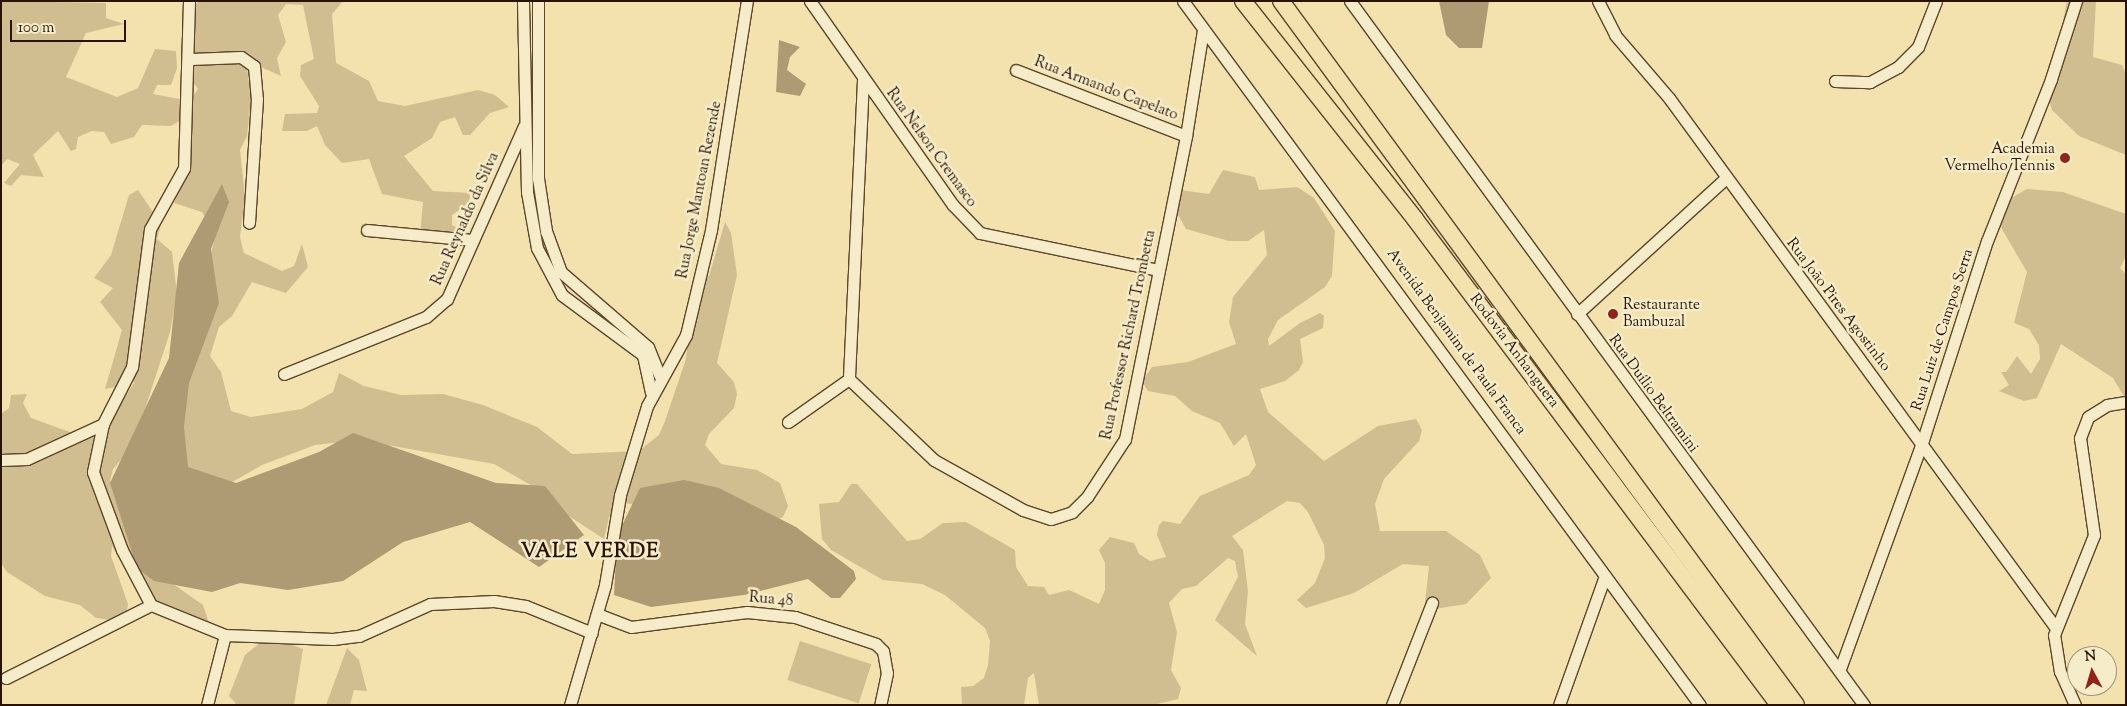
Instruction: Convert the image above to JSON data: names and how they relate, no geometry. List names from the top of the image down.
{
  "streets": {
    "highway": ["Rodovia Anhanguera"],
    "street": [
      "Rua Armando Capelato",
      "Rua Nelson Cremasco",
      "Rua Jorge Mantoan Rezende",
      "Rua Reynaldo da Silva",
      "Rua João Pires Agostinho",
      "Rua Luiz de Campos Serra",
      "Rua Professor Richard Trombetta",
      "Avenida Benjamim de Paula Franca",
      "Rua Duílio Beltramini",
      "Rua 48"
    ]
  },
  "crossings": [
    ["Rua Armando Capelato", "Rua Professor Richard Trombetta"],
    ["Rua Nelson Cremasco", "Rua Professor Richard Trombetta"],
    ["Rua Jorge Mantoan Rezende", "Rua 48"],
    ["Rua João Pires Agostinho", "Rua Luiz de Campos Serra"],
    ["Rua Luiz de Campos Serra", "Rua Duílio Beltramini"],
    ["Rua Professor Richard Trombetta", "Avenida Benjamim de Paula Franca"]
  ],
  "districts": ["VALE VERDE"],
  "places": ["Academia Vermelho Tennis", "Restaurante Bambuzal"],
  "scale_bar": "100 m",
  "north": "top"
}
